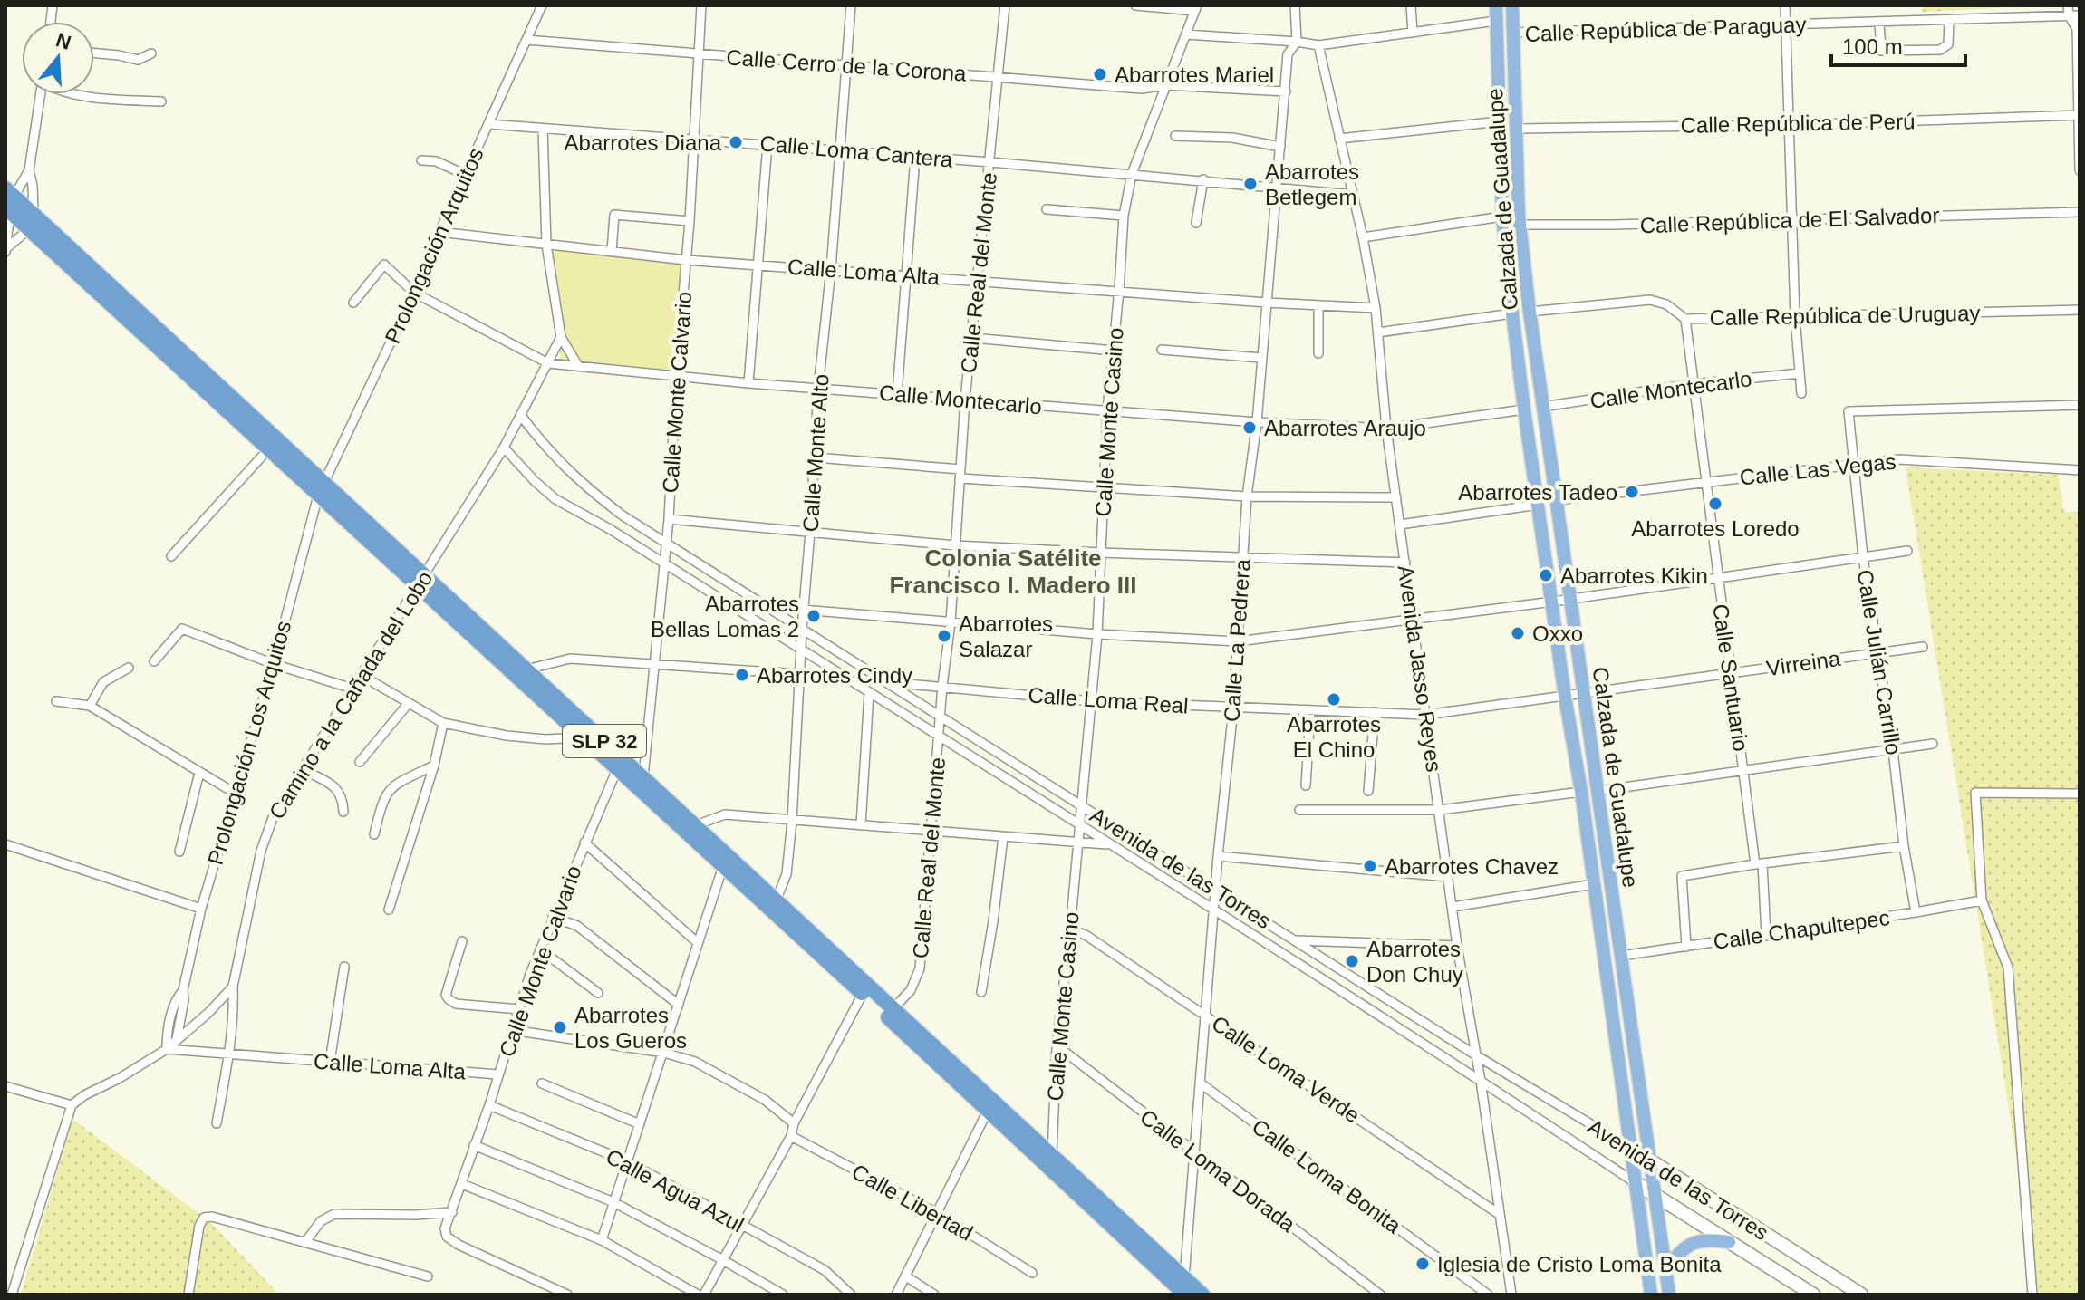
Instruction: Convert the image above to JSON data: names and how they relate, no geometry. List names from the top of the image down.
{
  "streets": {
    "highway": ["SLP 32"],
    "main road": ["Calzada de Guadalupe", "Avenida de las Torres"],
    "street": [
      "Calle República de Paraguay",
      "Calle Cerro de la Corona",
      "Calle República de Perú",
      "Calle Loma Cantera",
      "Calle República de El Salvador",
      "Prolongación Arquitos",
      "Calle Loma Alta",
      "Calle Real del Monte",
      "Calle República de Uruguay",
      "Calle Montecarlo",
      "Calle Monte Calvario",
      "Calle Monte Casino",
      "Calle Monte Alto",
      "Calle Las Vegas",
      "Calle La Pedrera",
      "Calle Julián Carrillo",
      "Virreina",
      "Avenida Jasso Reyes",
      "Calle Santuario",
      "Camino a la Cañada del Lobo",
      "Calle Loma Real",
      "Prolongación Los Arquitos",
      "Calle Chapultepec",
      "Calle Loma Verde",
      "Calle Loma Dorada",
      "Calle Loma Bonita",
      "Calle Agua Azul",
      "Calle Libertad"
    ]
  },
  "crossings": [
    ["Calle República de Paraguay", "Calzada de Guadalupe"],
    ["Calle Cerro de la Corona", "Prolongación Arquitos"],
    ["Calle Cerro de la Corona", "Calle Real del Monte"],
    ["Calle Cerro de la Corona", "Calle Monte Calvario"],
    ["Calle Cerro de la Corona", "Calle Monte Casino"],
    ["Calle Cerro de la Corona", "Calle Monte Alto"],
    ["Calle Cerro de la Corona", "Calle La Pedrera"],
    ["Calle República de Perú", "Calzada de Guadalupe"],
    ["Calle Loma Cantera", "Prolongación Arquitos"],
    ["Calle Loma Cantera", "Calle Real del Monte"],
    ["Calle Loma Cantera", "Calle Monte Calvario"],
    ["Calle Loma Cantera", "Calle Monte Casino"],
    ["Calle Loma Cantera", "Calle Monte Alto"],
    ["Calle Loma Cantera", "Calle La Pedrera"],
    ["Calle Loma Cantera", "Avenida Jasso Reyes"],
    ["Calzada de Guadalupe", "Calle República de El Salvador"],
    ["Calzada de Guadalupe", "Calle República de Uruguay"],
    ["Calzada de Guadalupe", "Calle Montecarlo"],
    ["Calzada de Guadalupe", "Calle Las Vegas"],
    ["Calzada de Guadalupe", "Virreina"],
    ["Calzada de Guadalupe", "Avenida de las Torres"],
    ["Calzada de Guadalupe", "Calle Chapultepec"],
    ["Prolongación Arquitos", "Calle Loma Alta"],
    ["Prolongación Arquitos", "Calle Montecarlo"],
    ["Prolongación Arquitos", "SLP 32"],
    ["Prolongación Arquitos", "Prolongación Los Arquitos"],
    ["Calle Loma Alta", "Calle Real del Monte"],
    ["Calle Loma Alta", "Calle Monte Calvario"],
    ["Calle Loma Alta", "Calle Monte Casino"],
    ["Calle Loma Alta", "Calle Monte Alto"],
    ["Calle Loma Alta", "Calle La Pedrera"],
    ["Calle Loma Alta", "Avenida Jasso Reyes"],
    ["Calle Loma Alta", "Camino a la Cañada del Lobo"],
    ["Calle Loma Alta", "Prolongación Los Arquitos"],
    ["Calle Loma Alta", "Calle Agua Azul"],
    ["Calle Real del Monte", "Calle Montecarlo"],
    ["Calle Real del Monte", "Calle Loma Real"],
    ["Calle Real del Monte", "SLP 32"],
    ["Calle Real del Monte", "Avenida de las Torres"],
    ["Calle República de Uruguay", "Calle Santuario"],
    ["Calle Montecarlo", "Calle Monte Calvario"],
    ["Calle Montecarlo", "Calle Monte Casino"],
    ["Calle Montecarlo", "Calle Monte Alto"],
    ["Calle Montecarlo", "Calle La Pedrera"],
    ["Calle Montecarlo", "Avenida Jasso Reyes"],
    ["Calle Montecarlo", "Calle Santuario"],
    ["Calle Montecarlo", "Camino a la Cañada del Lobo"],
    ["Calle Monte Calvario", "SLP 32"],
    ["Calle Monte Calvario", "Avenida de las Torres"],
    ["Calle Monte Casino", "Calle Loma Real"],
    ["Calle Monte Casino", "SLP 32"],
    ["Calle Monte Casino", "Avenida de las Torres"],
    ["Calle Monte Casino", "Calle Loma Verde"],
    ["Calle Monte Casino", "Calle Loma Dorada"],
    ["Calle Monte Alto", "SLP 32"],
    ["Calle Monte Alto", "Avenida de las Torres"],
    ["Calle Las Vegas", "Calle Julián Carrillo"],
    ["Calle Las Vegas", "Calle Santuario"],
    ["Calle La Pedrera", "Calle Loma Real"],
    ["Calle La Pedrera", "SLP 32"],
    ["Calle La Pedrera", "Avenida de las Torres"],
    ["Calle La Pedrera", "Calle Loma Verde"],
    ["Calle La Pedrera", "Calle Loma Dorada"],
    ["Calle La Pedrera", "Calle Loma Bonita"],
    ["Calle Julián Carrillo", "Virreina"],
    ["Calle Julián Carrillo", "Calle Chapultepec"],
    ["Virreina", "Avenida Jasso Reyes"],
    ["Virreina", "Calle Santuario"],
    ["Virreina", "Calle Loma Real"],
    ["Avenida Jasso Reyes", "Calle Loma Real"],
    ["Avenida Jasso Reyes", "Avenida de las Torres"],
    ["Avenida Jasso Reyes", "Calle Loma Verde"],
    ["Calle Santuario", "Calle Chapultepec"],
    ["Camino a la Cañada del Lobo", "SLP 32"],
    ["Camino a la Cañada del Lobo", "Avenida de las Torres"],
    ["Calle Loma Real", "Avenida de las Torres"],
    ["SLP 32", "Prolongación Los Arquitos"]
  ],
  "districts": ["Colonia Satélite Francisco I. Madero III"],
  "places": [
    "Abarrotes Mariel",
    "Abarrotes Diana",
    "Abarrotes Betlegem",
    "Abarrotes Araujo",
    "Abarrotes Tadeo",
    "Abarrotes Loredo",
    "Abarrotes Kikin",
    "Abarrotes Bellas Lomas 2",
    "Oxxo",
    "Abarrotes Salazar",
    "Abarrotes Cindy",
    "Abarrotes El Chino",
    "Abarrotes Chavez",
    "Abarrotes Don Chuy",
    "Abarrotes Los Gueros",
    "Iglesia de Cristo Loma Bonita"
  ],
  "scale_bar": "100 m",
  "north": "top"
}
